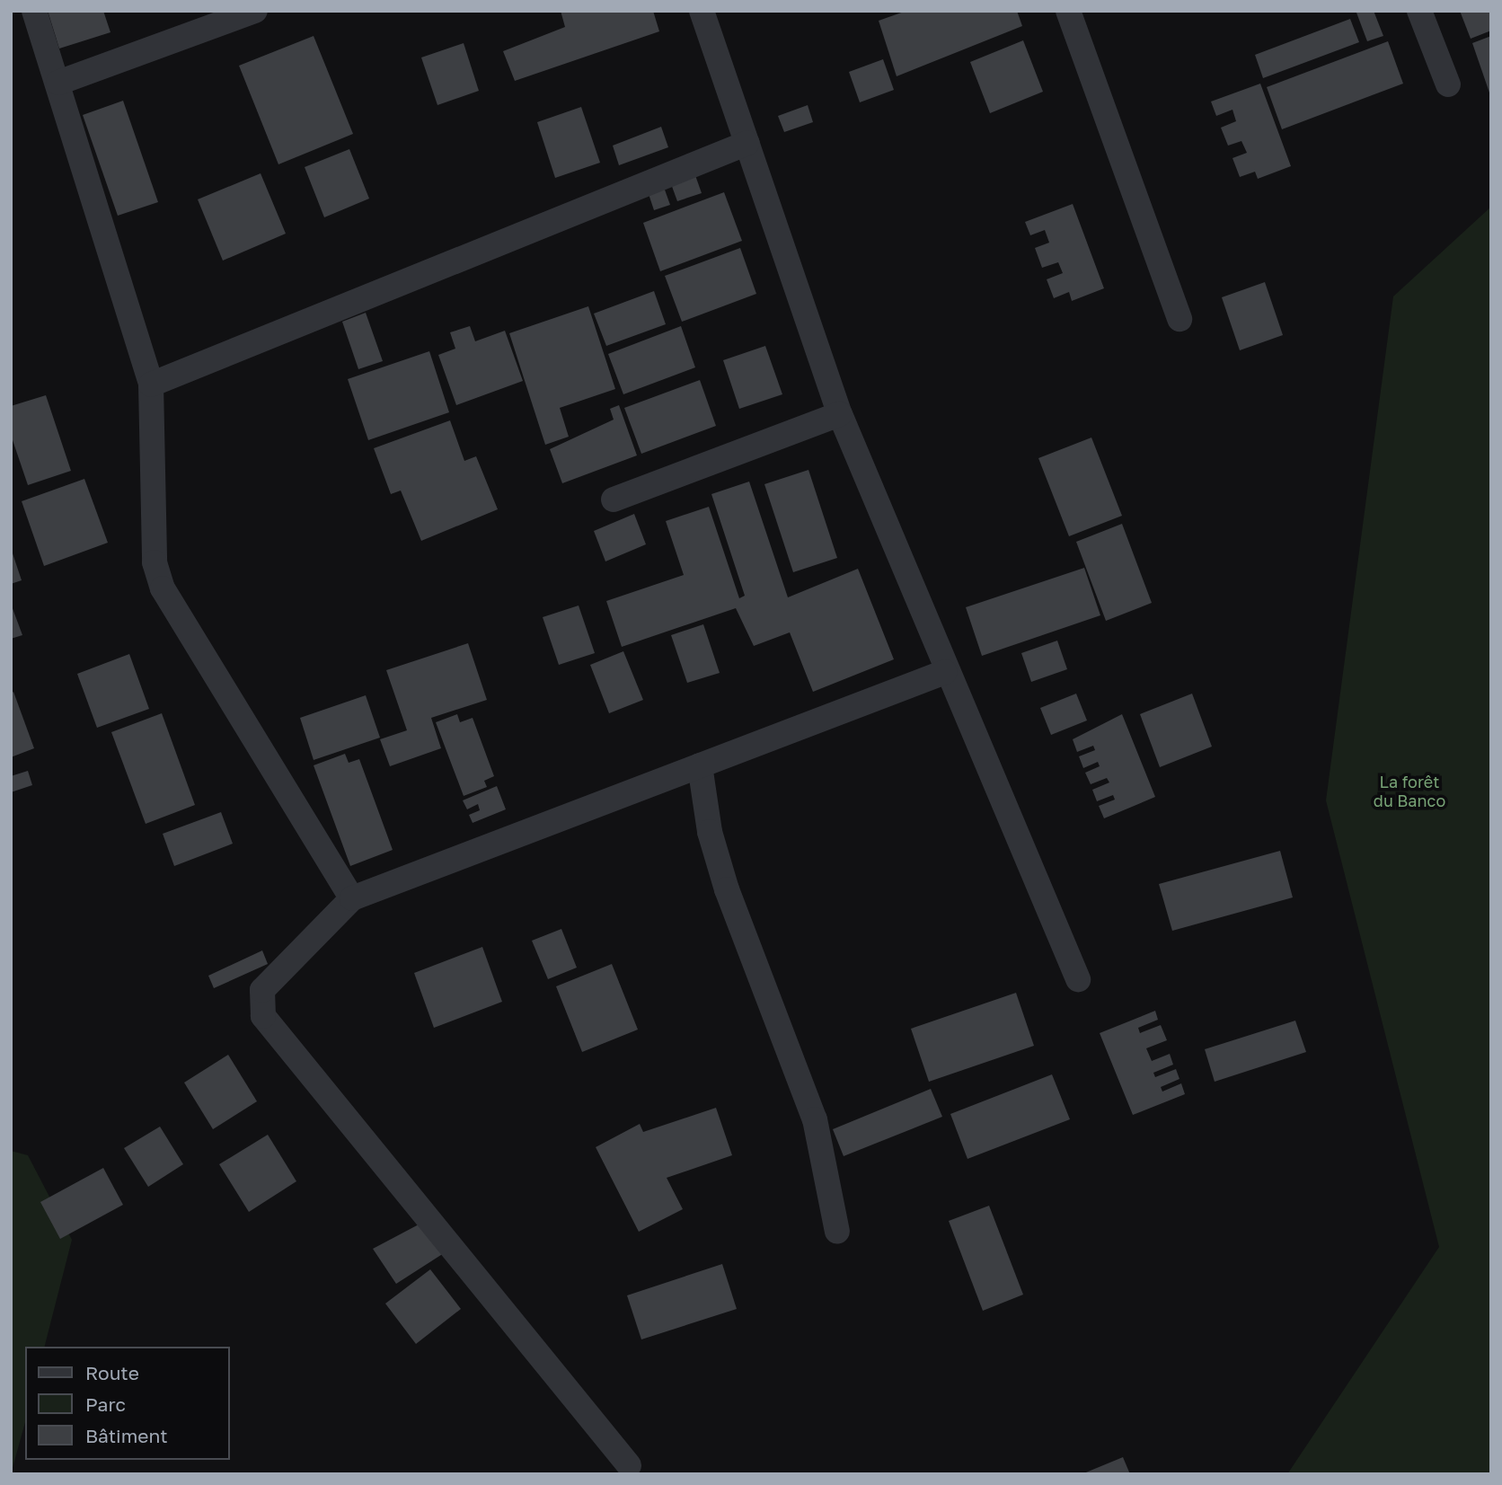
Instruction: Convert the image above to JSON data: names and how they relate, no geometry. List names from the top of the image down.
{
  "parks": ["La forêt du Banco"],
  "legend": ["Route", "Parc", "Bâtiment"]
}
